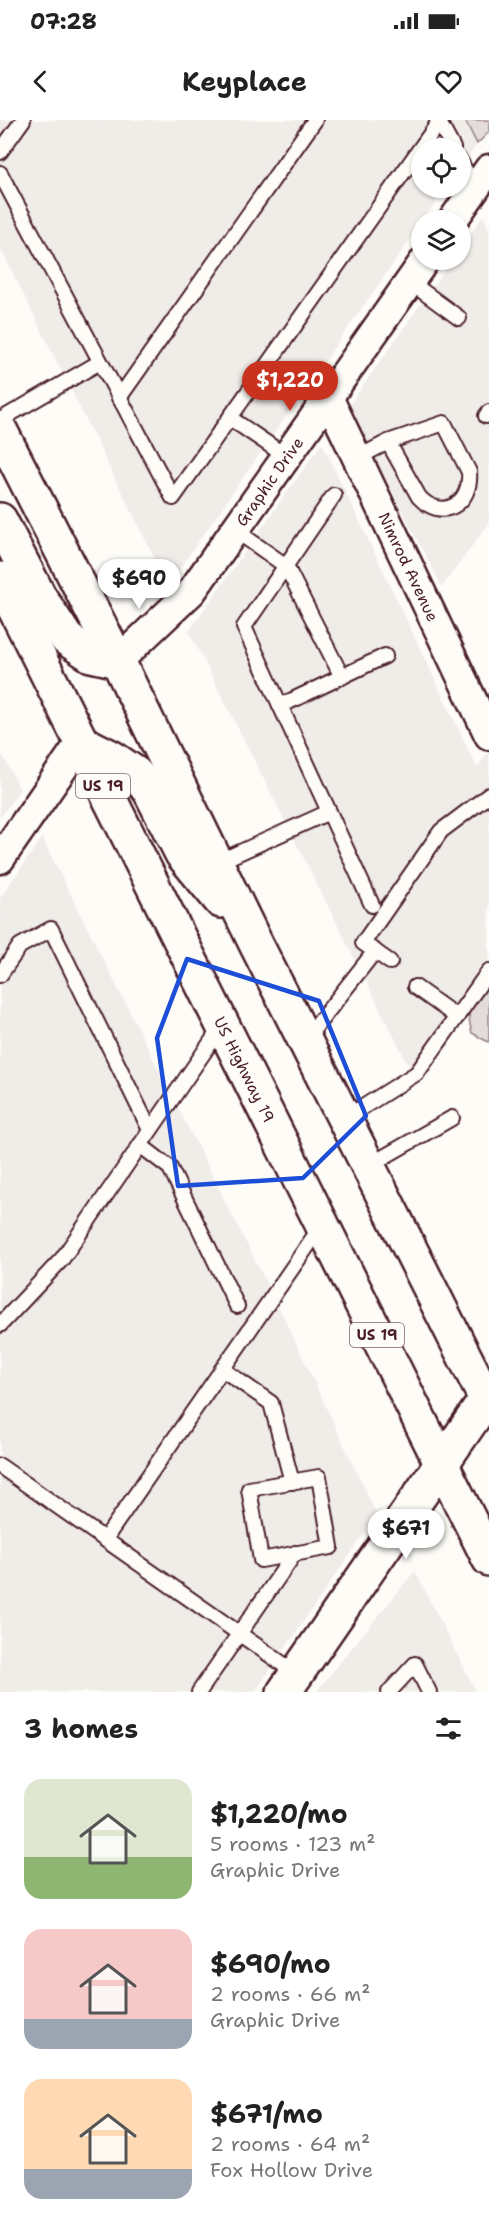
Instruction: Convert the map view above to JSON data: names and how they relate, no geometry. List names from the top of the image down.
{
  "streets": {
    "main road": ["US 19", "US Highway 19"],
    "street": ["Graphic Drive", "Nimrod Avenue"]
  },
  "crossings": [
    ["Graphic Drive", "Nimrod Avenue"]
  ],
  "page": {
    "status": "07:28",
    "header": "Keyplace",
    "price": ["$1,220", "$690", "$671"],
    "heading": "3 homes",
    "list": [
      {
        "name": "$1,220/mo",
        "note": "5 rooms · 123 m² · Graphic Drive"
      },
      {
        "name": "$690/mo",
        "note": "2 rooms · 66 m² · Graphic Drive"
      },
      {
        "name": "$671/mo",
        "note": "2 rooms · 64 m² · Fox Hollow Drive"
      }
    ]
  }
}
